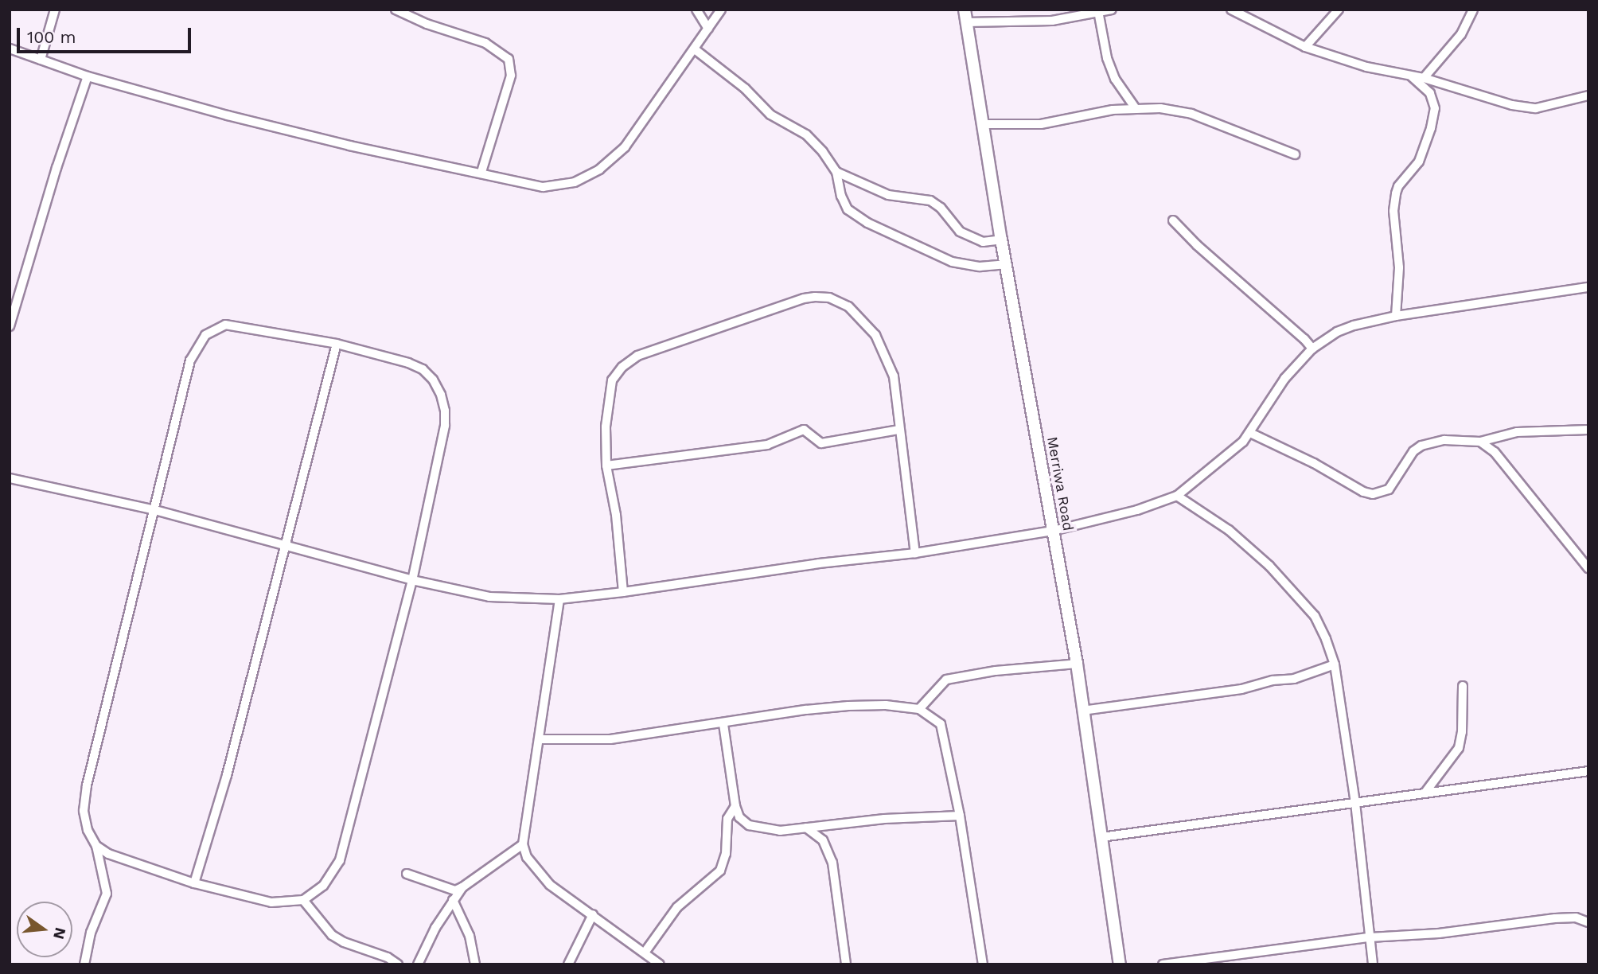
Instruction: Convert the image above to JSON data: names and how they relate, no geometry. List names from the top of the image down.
{
  "streets": {
    "street": ["Merriwa Road"]
  },
  "scale_bar": "100 m",
  "north": "right"
}
